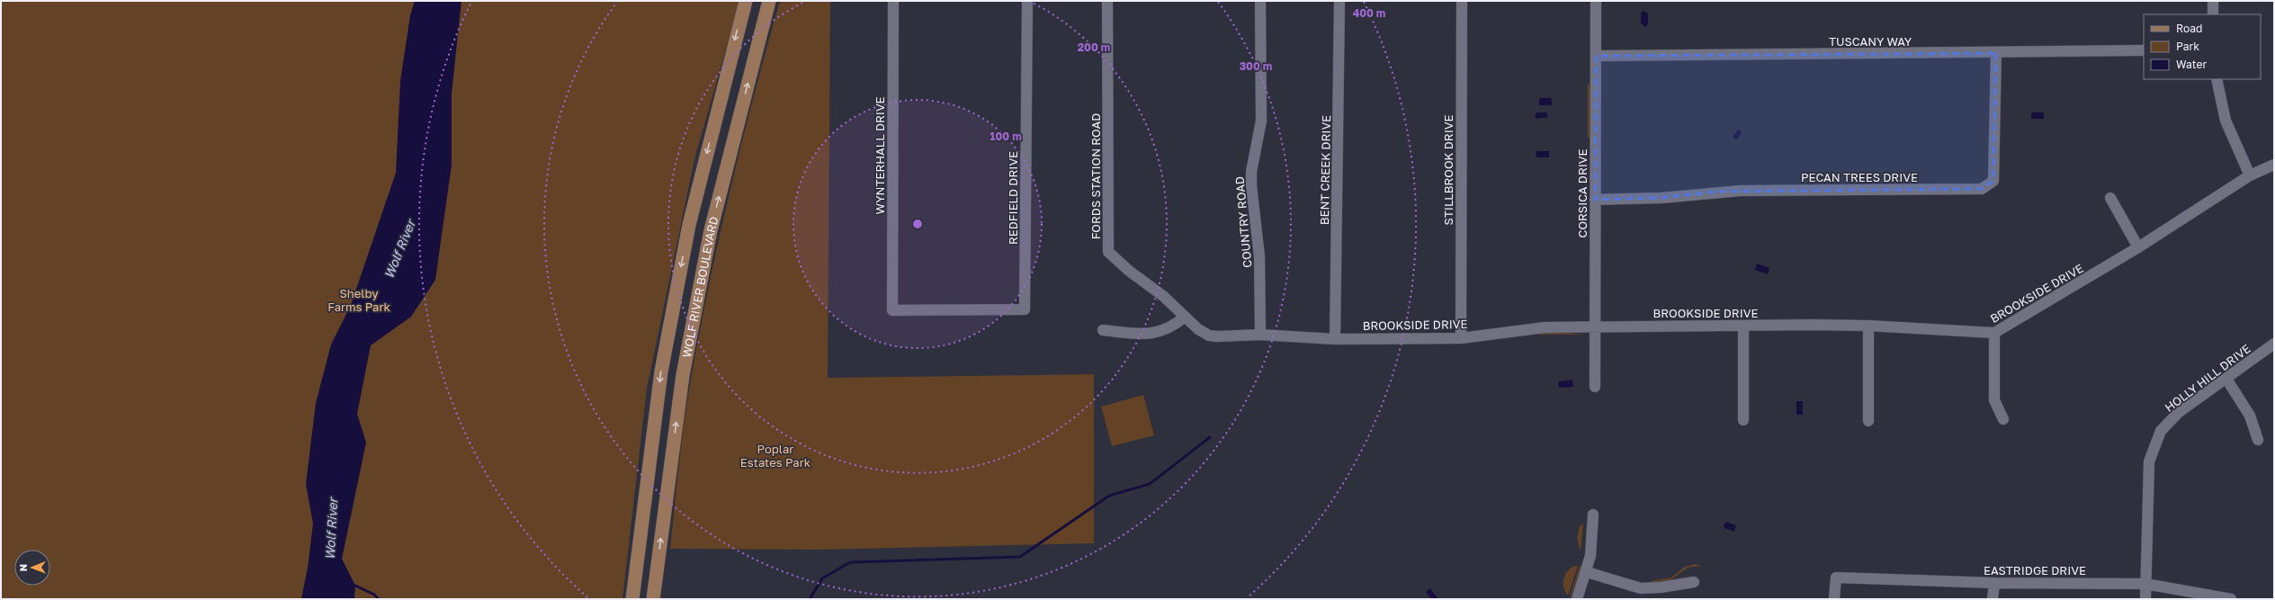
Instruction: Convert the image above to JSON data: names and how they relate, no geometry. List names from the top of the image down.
{
  "streets": {
    "main road": ["WOLF RIVER BOULEVARD"],
    "street": [
      "TUSCANY WAY",
      "WYNTERHALL DRIVE",
      "BENT CREEK DRIVE",
      "STILLBROOK DRIVE",
      "FORDS STATION ROAD",
      "PECAN TREES DRIVE",
      "CORSICA DRIVE",
      "REDFIELD DRIVE",
      "COUNTRY ROAD",
      "BROOKSIDE DRIVE",
      "HOLLY HILL DRIVE",
      "EASTRIDGE DRIVE"
    ]
  },
  "crossings": [
    ["TUSCANY WAY", "PECAN TREES DRIVE"],
    ["TUSCANY WAY", "CORSICA DRIVE"],
    ["WYNTERHALL DRIVE", "REDFIELD DRIVE"],
    ["BENT CREEK DRIVE", "BROOKSIDE DRIVE"],
    ["STILLBROOK DRIVE", "BROOKSIDE DRIVE"],
    ["FORDS STATION ROAD", "BROOKSIDE DRIVE"],
    ["PECAN TREES DRIVE", "CORSICA DRIVE"],
    ["CORSICA DRIVE", "BROOKSIDE DRIVE"],
    ["COUNTRY ROAD", "BROOKSIDE DRIVE"],
    ["HOLLY HILL DRIVE", "EASTRIDGE DRIVE"]
  ],
  "water": ["Wolf River"],
  "parks": ["Shelby Farms Park", "Poplar Estates Park"],
  "legend": ["Road", "Park", "Water"],
  "north": "left",
  "rings": [
    "400 m",
    "200 m",
    "300 m",
    "100 m"
  ]
}
